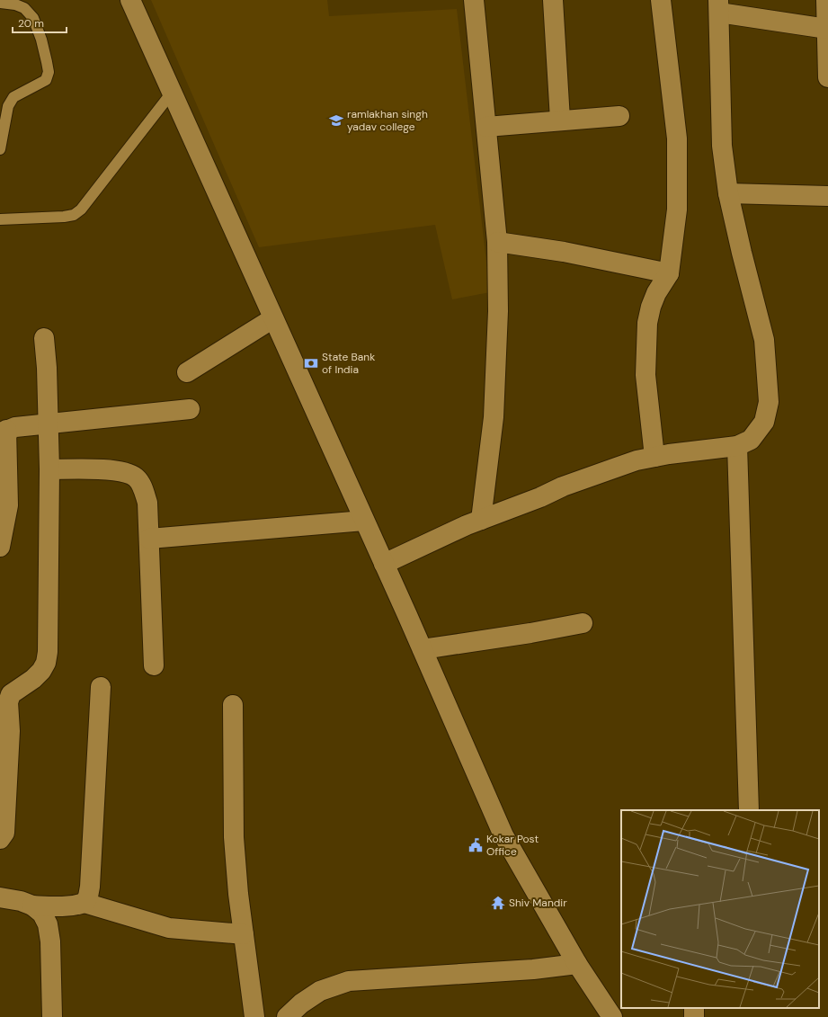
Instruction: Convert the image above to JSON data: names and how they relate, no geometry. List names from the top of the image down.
{
  "places": {
    "school or university": ["ramlakhan singh yadav college"],
    "bank": ["State Bank of India"],
    "public building": ["Kokar Post Office"],
    "temple": ["Shiv Mandir"]
  },
  "scale_bar": "20 m"
}
